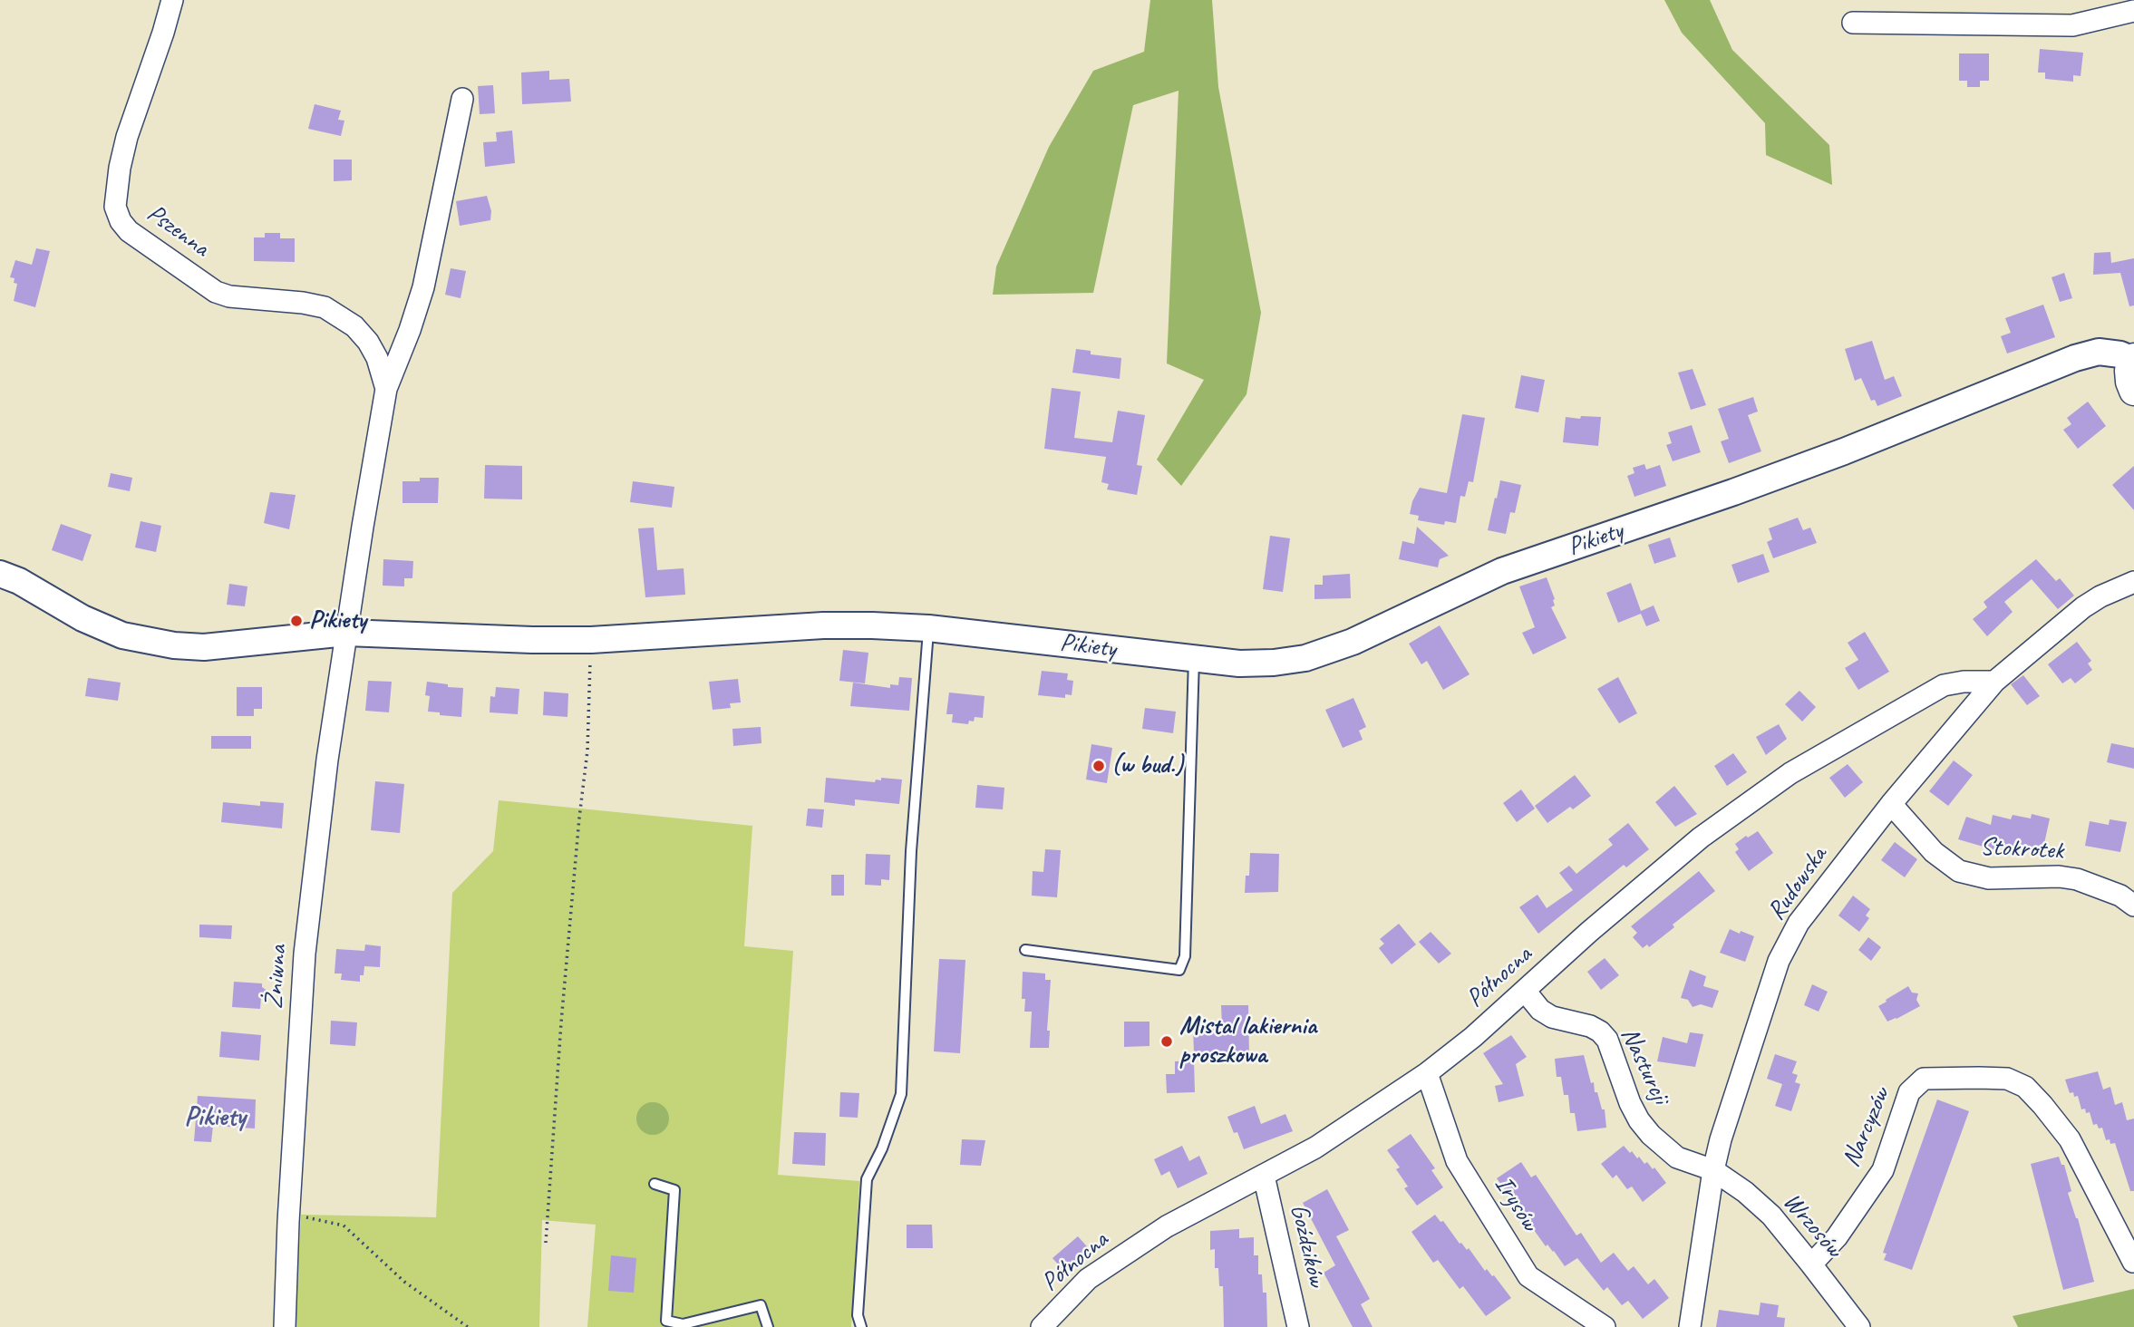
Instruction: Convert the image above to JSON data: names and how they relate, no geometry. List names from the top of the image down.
{
  "streets": {
    "street": [
      "Pszenna",
      "Pikiety",
      "Stokrotek",
      "Rudowska",
      "Żniwna",
      "Północna",
      "Nasturcji",
      "Narcyzów",
      "Irysów",
      "Wrzosów",
      "Goździków"
    ]
  },
  "crossings": [
    ["Pszenna", "Pikiety"],
    ["Pszenna", "Żniwna"],
    ["Pikiety", "Żniwna"],
    ["Stokrotek", "Rudowska"],
    ["Rudowska", "Północna"],
    ["Rudowska", "Nasturcji"],
    ["Rudowska", "Wrzosów"],
    ["Północna", "Nasturcji"],
    ["Północna", "Irysów"],
    ["Północna", "Goździków"],
    ["Nasturcji", "Wrzosów"],
    ["Narcyzów", "Wrzosów"]
  ],
  "districts": ["Pikiety"],
  "places": ["Pikiety", "(w bud.)", "Mistal lakiernia proszkowa"]
}
